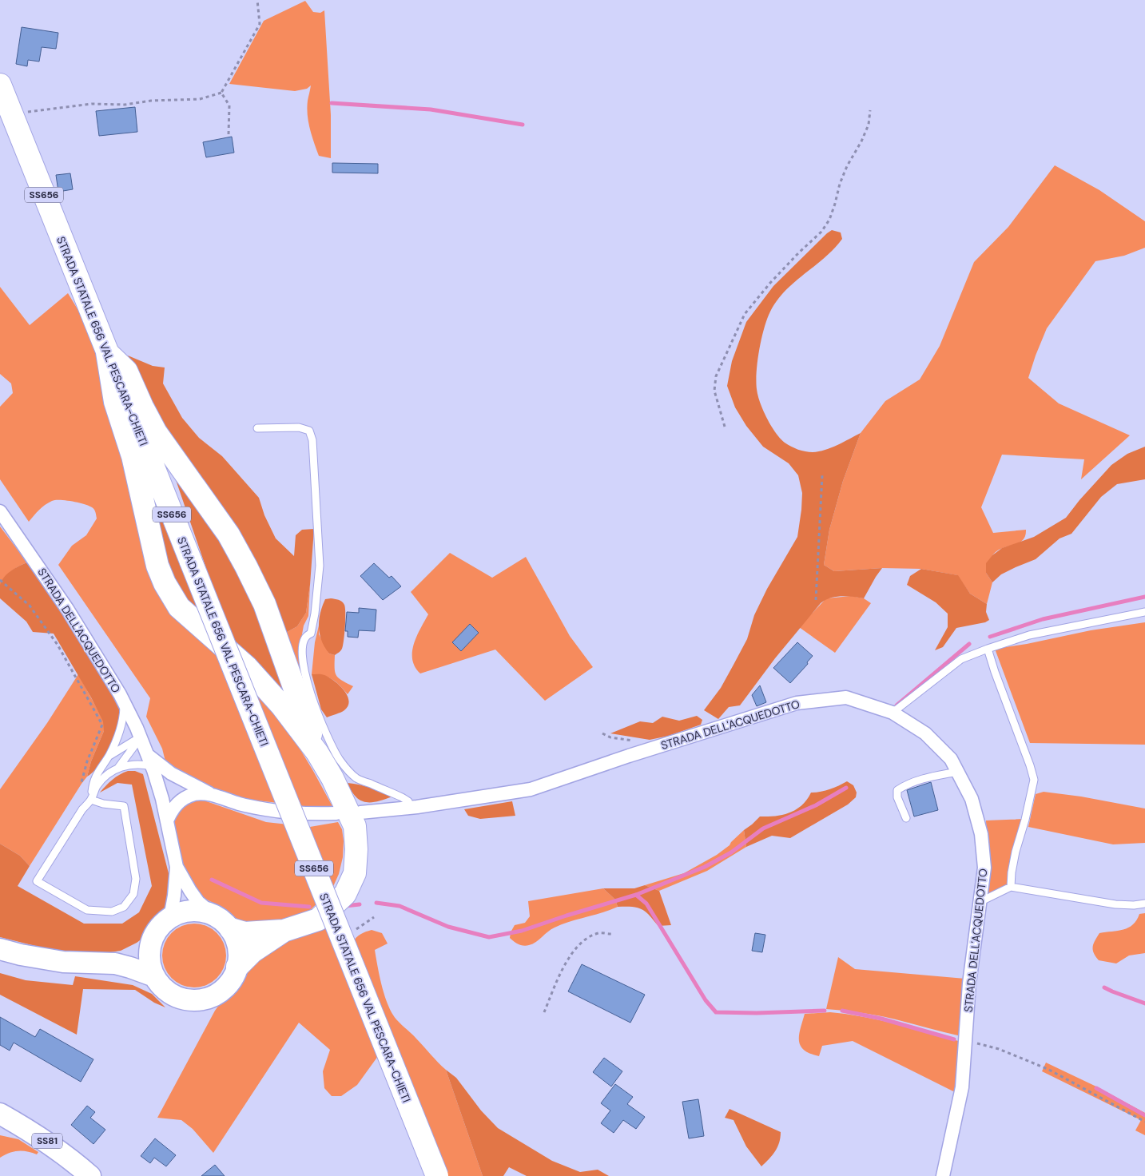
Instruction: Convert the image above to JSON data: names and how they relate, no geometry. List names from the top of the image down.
{
  "streets": {
    "highway": ["SS656", "STRADA STATALE 656 VAL PESCARA-CHIETI"],
    "main road": ["SS81"],
    "street": ["STRADA DELL'ACQUEDOTTO"]
  }
}
